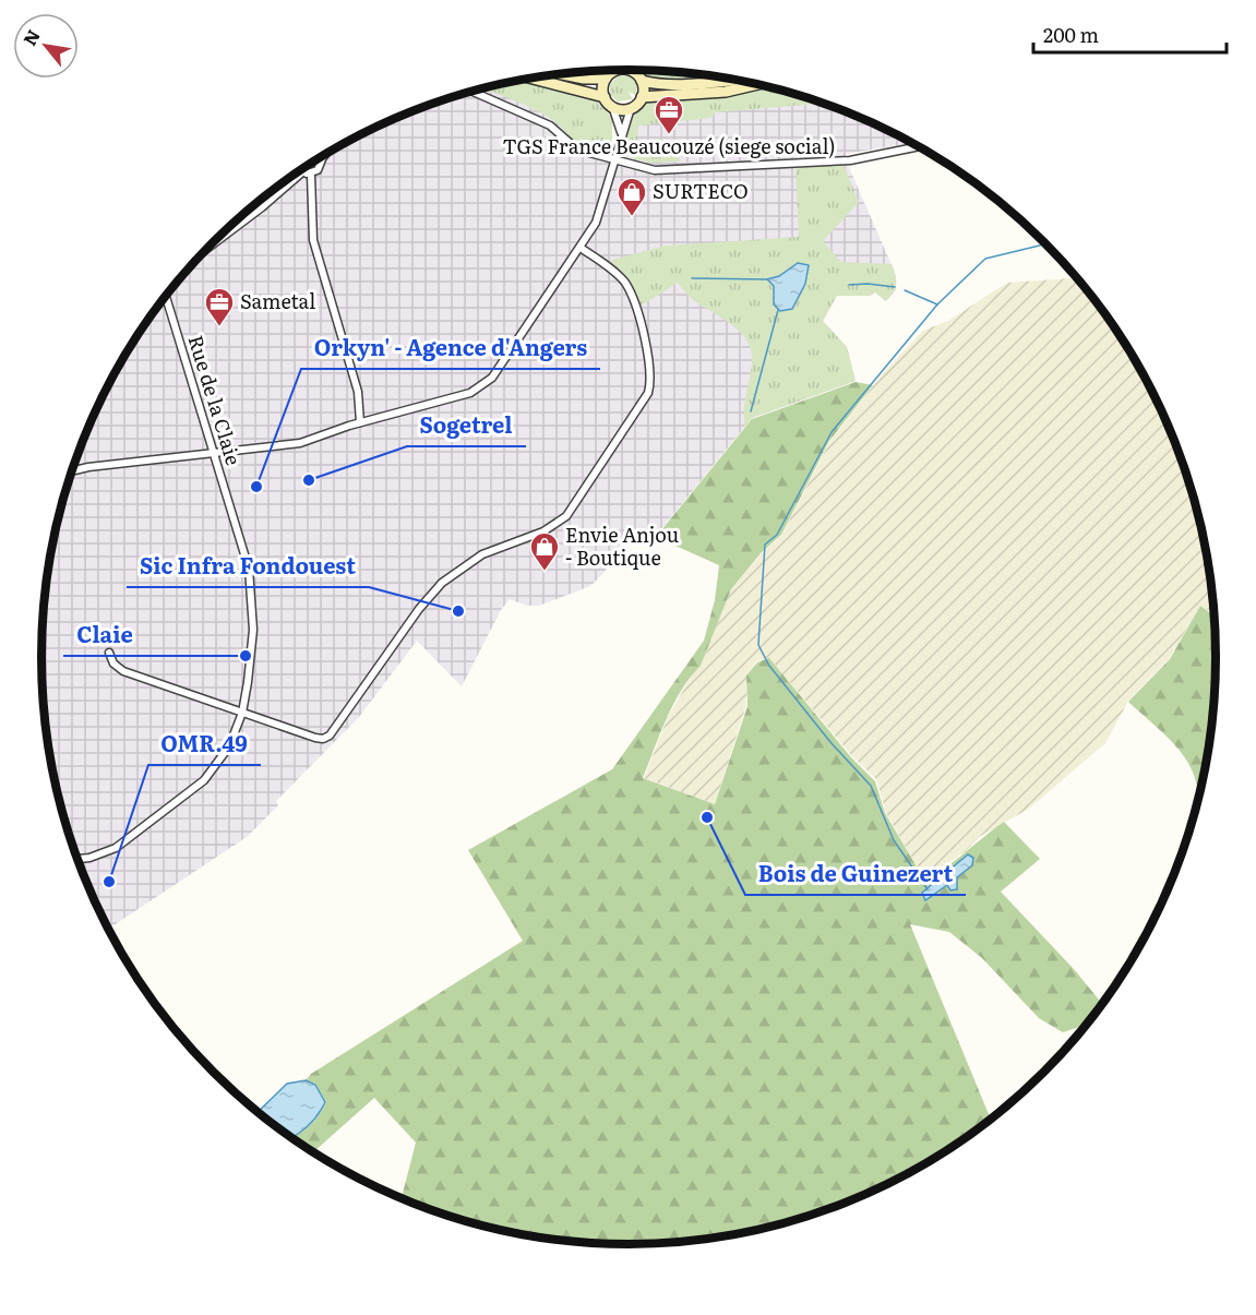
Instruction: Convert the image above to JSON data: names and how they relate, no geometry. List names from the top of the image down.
{
  "streets": {
    "street": ["Rue de la Claie"]
  },
  "places": {
    "office": ["TGS France Beaucouzé (siege social)", "Sametal"],
    "shop": ["SURTECO", "Envie Anjou - Boutique"],
    "other": [
      "Sogetrel",
      "Orkyn' - Agence d'Angers",
      "Sic Infra Fondouest",
      "Claie",
      "Bois de Guinezert",
      "OMR.49"
    ]
  },
  "scale_bar": "200 m",
  "north": "top left"
}
